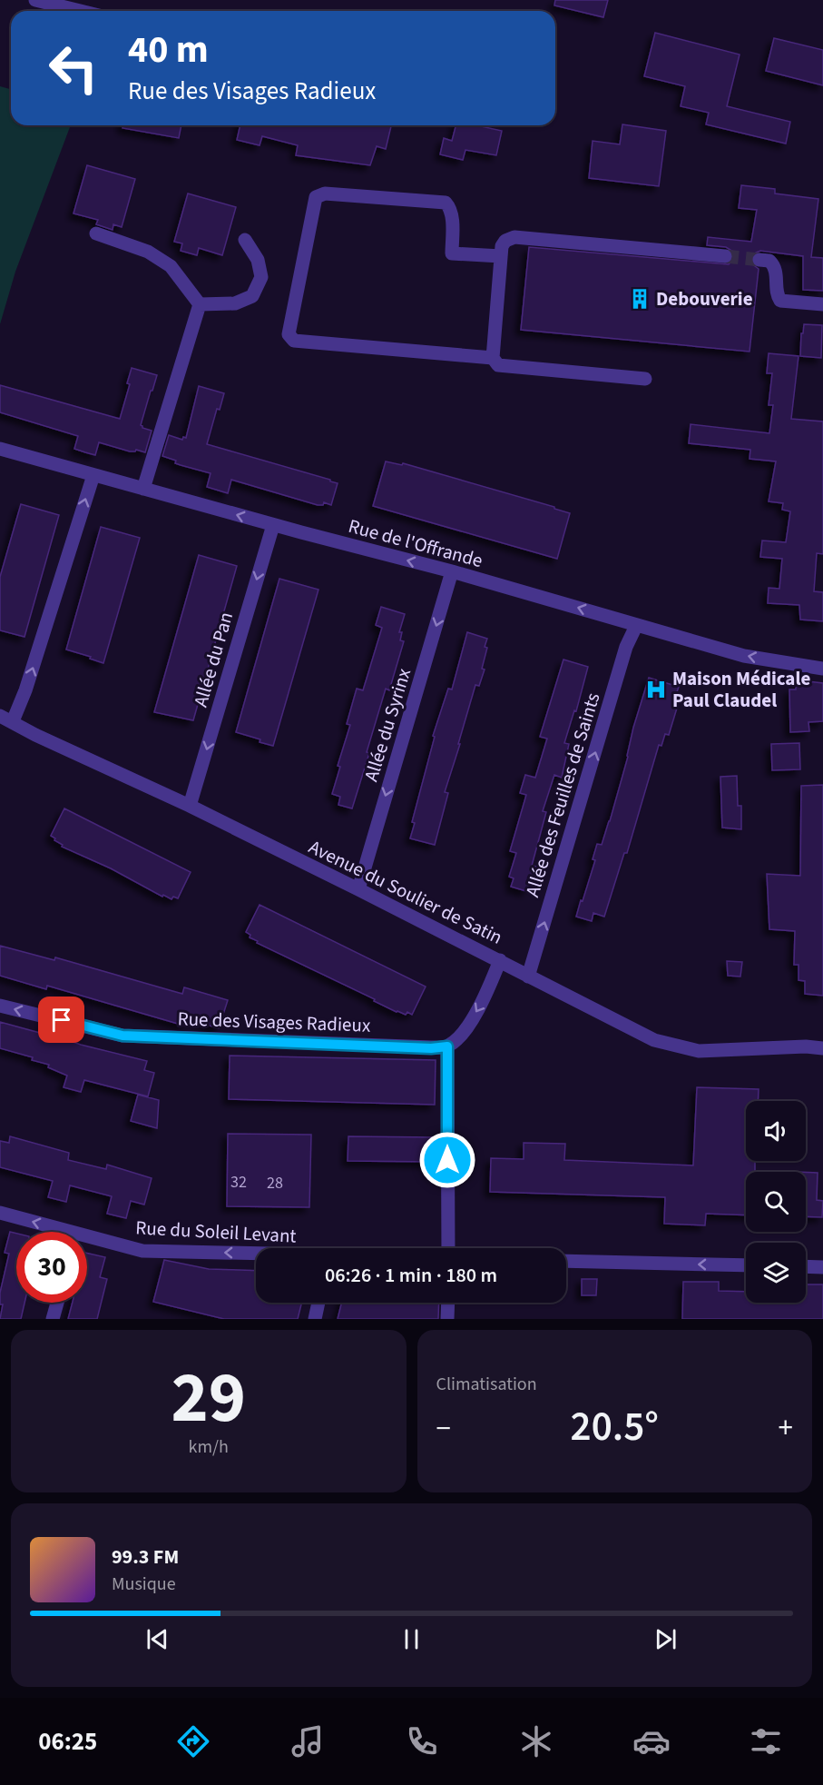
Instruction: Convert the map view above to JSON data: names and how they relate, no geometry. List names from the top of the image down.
{
  "streets": {
    "street": [
      "Rue de l'Offrande",
      "Allée du Pan",
      "Allée du Syrinx",
      "Allée des Feuilles de Saints",
      "Avenue du Soulier de Satin",
      "Rue des Visages Radieux",
      "Rue du Soleil Levant"
    ]
  },
  "crossings": [
    ["Rue de l'Offrande", "Allée du Pan"],
    ["Rue de l'Offrande", "Allée du Syrinx"],
    ["Rue de l'Offrande", "Allée des Feuilles de Saints"],
    ["Allée du Pan", "Avenue du Soulier de Satin"],
    ["Allée du Syrinx", "Avenue du Soulier de Satin"],
    ["Allée des Feuilles de Saints", "Avenue du Soulier de Satin"]
  ],
  "one_way": [
    "Rue de l'Offrande",
    "Allée du Pan",
    "Allée du Syrinx",
    "Allée des Feuilles de Saints",
    "Rue des Visages Radieux",
    "Rue du Soleil Levant"
  ],
  "places": {
    "building": ["Debouverie"],
    "hospital": ["Maison Médicale Paul Claudel"]
  },
  "house_numbers": ["32", "28"],
  "page": {
    "turn": ["40 m", "Rue des Visages Radieux"],
    "limit": "30",
    "trip": "06:26 · 1 min · 180 m",
    "tile": [
      ["29", "km/h"],
      "Climatisation"
    ],
    "heat": ["−", "20.5°", "+"],
    "song": ["99.3 FM", "Musique"],
    "tabs": "06:25"
  }
}
